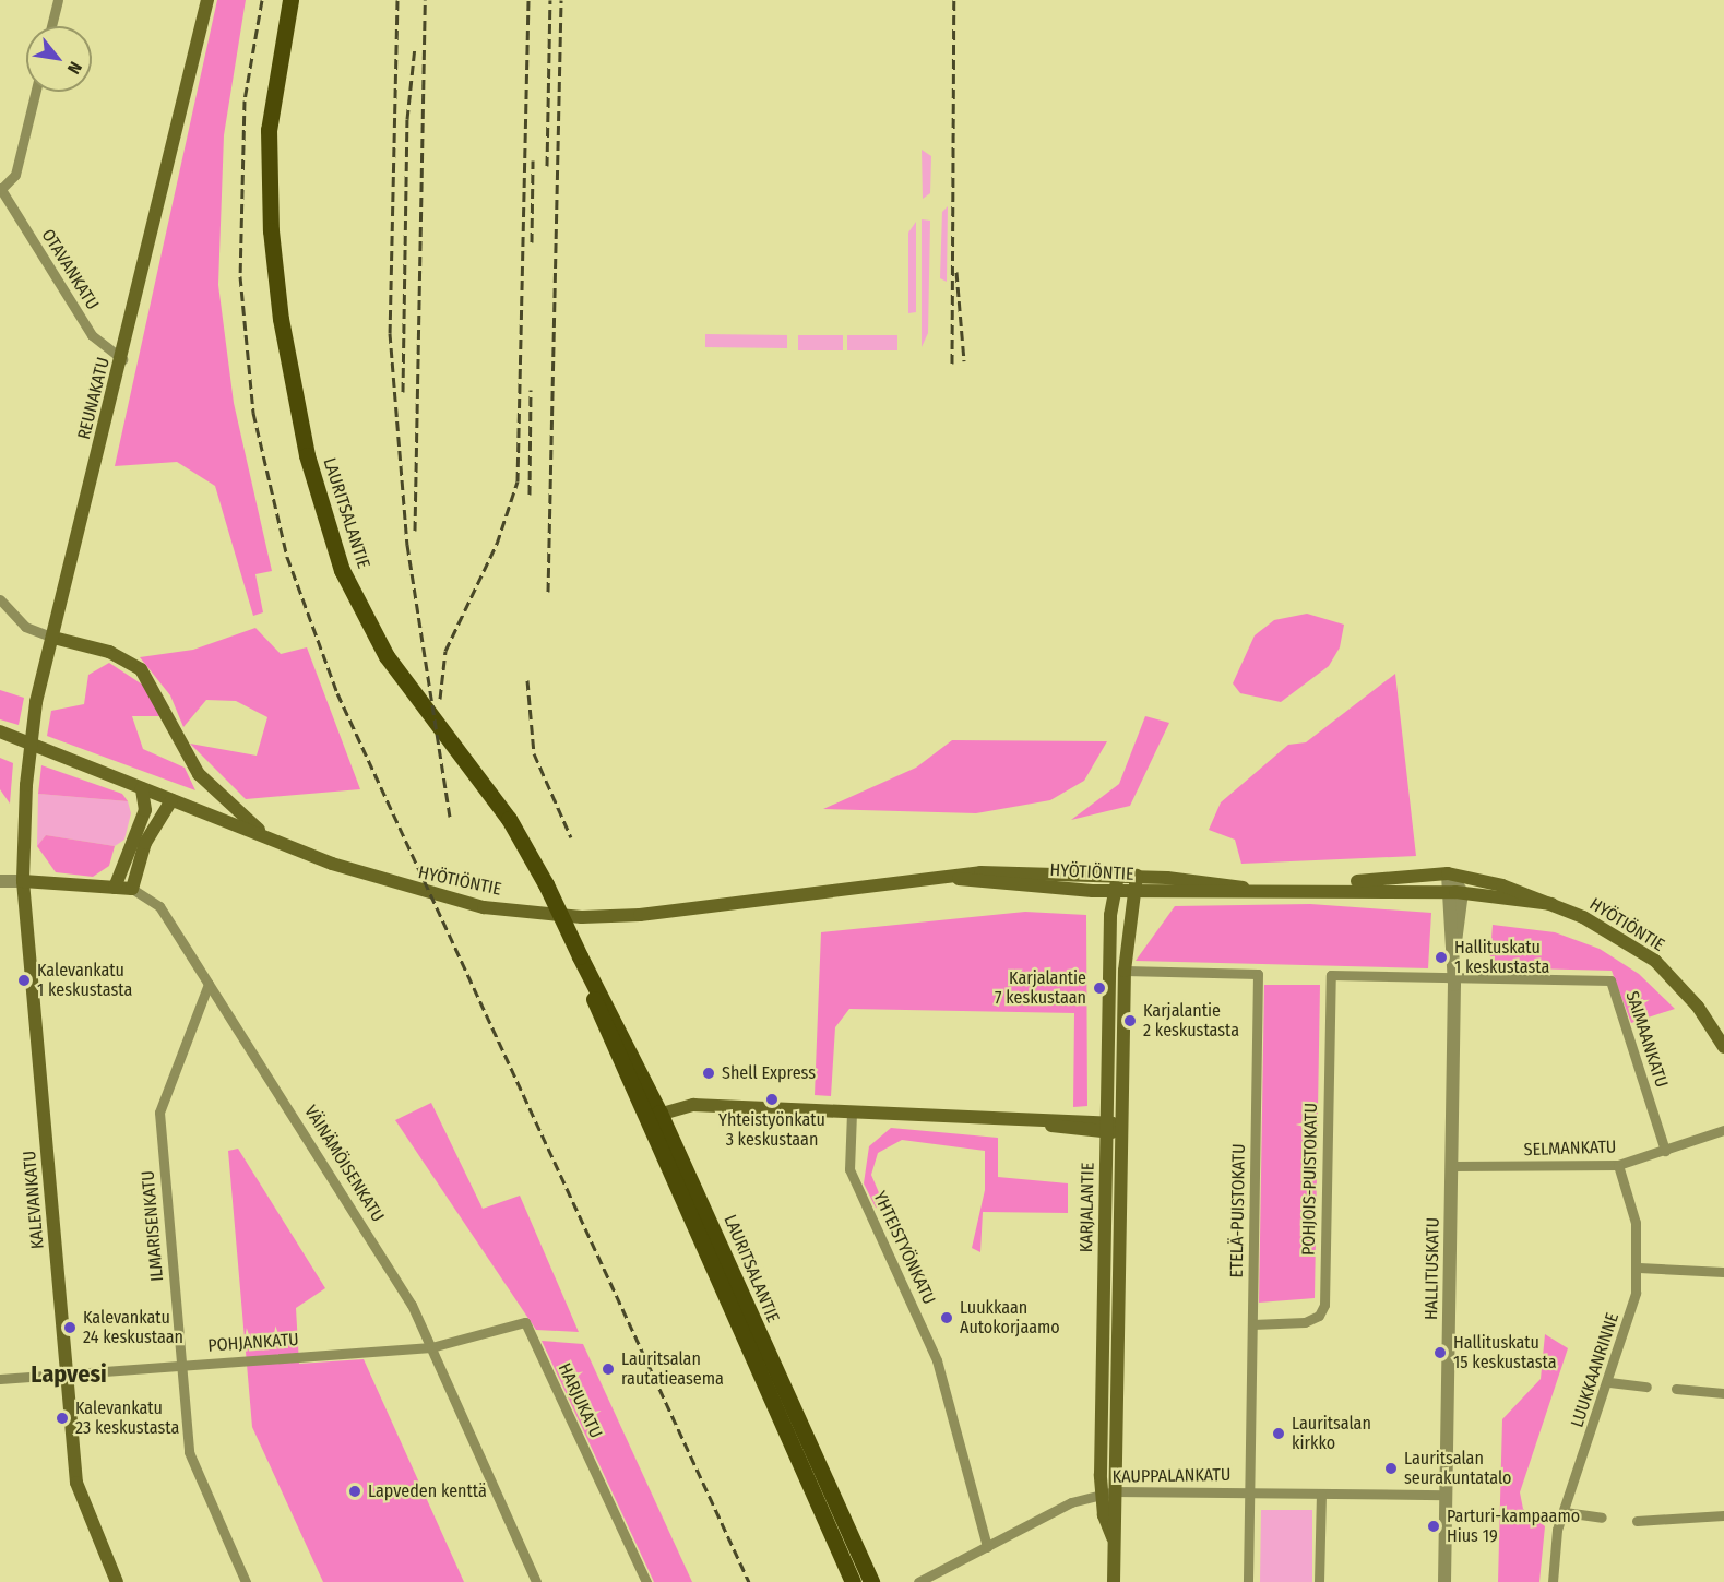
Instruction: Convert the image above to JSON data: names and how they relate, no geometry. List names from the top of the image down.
{
  "streets": {
    "main road": [
      "REUNAKATU",
      "LAURITSALANTIE",
      "HYÖTIÖNTIE",
      "VÄINÄMÖISENKATU",
      "KALEVANKATU",
      "KARJALANTIE"
    ],
    "street": [
      "OTAVANKATU",
      "SAIMAANKATU",
      "SELMANKATU",
      "POHJOIS-PUISTOKATU",
      "ETELÄ-PUISTOKATU",
      "ILMARISENKATU",
      "YHTEISTYÖNKATU",
      "HALLITUSKATU",
      "POHJANKATU",
      "LUUKKAANRINNE",
      "HARJUKATU",
      "KAUPPALANKATU"
    ]
  },
  "crossings": [
    ["OTAVANKATU", "REUNAKATU"],
    ["REUNAKATU", "KALEVANKATU"],
    ["HYÖTIÖNTIE", "KARJALANTIE"],
    ["HYÖTIÖNTIE", "HALLITUSKATU"],
    ["SAIMAANKATU", "SELMANKATU"],
    ["SAIMAANKATU", "POHJOIS-PUISTOKATU"],
    ["SAIMAANKATU", "HALLITUSKATU"],
    ["SELMANKATU", "HALLITUSKATU"],
    ["SELMANKATU", "LUUKKAANRINNE"],
    ["VÄINÄMÖISENKATU", "KALEVANKATU"],
    ["VÄINÄMÖISENKATU", "ILMARISENKATU"],
    ["VÄINÄMÖISENKATU", "POHJANKATU"],
    ["VÄINÄMÖISENKATU", "HARJUKATU"],
    ["POHJOIS-PUISTOKATU", "ETELÄ-PUISTOKATU"],
    ["KALEVANKATU", "POHJANKATU"],
    ["KARJALANTIE", "ETELÄ-PUISTOKATU"],
    ["KARJALANTIE", "KAUPPALANKATU"],
    ["ETELÄ-PUISTOKATU", "KAUPPALANKATU"],
    ["ILMARISENKATU", "POHJANKATU"],
    ["YHTEISTYÖNKATU", "KAUPPALANKATU"],
    ["HALLITUSKATU", "KAUPPALANKATU"],
    ["POHJANKATU", "HARJUKATU"]
  ],
  "districts": ["Lapvesi"],
  "places": [
    "Hallituskatu 1 keskustasta",
    "Kalevankatu 1 keskustasta",
    "Karjalantie 7 keskustaan",
    "Karjalantie 2 keskustasta",
    "Shell Express",
    "Yhteistyönkatu 3 keskustaan",
    "Luukkaan Autokorjaamo",
    "Kalevankatu 24 keskustaan",
    "Hallituskatu 15 keskustasta",
    "Lauritsalan rautatieasema",
    "Kalevankatu 23 keskustasta",
    "Lauritsalan kirkko",
    "Lauritsalan seurakuntatalo",
    "Lapveden kenttä",
    "Parturi-kampaamo Hius 19"
  ],
  "north": "bottom right"
}
